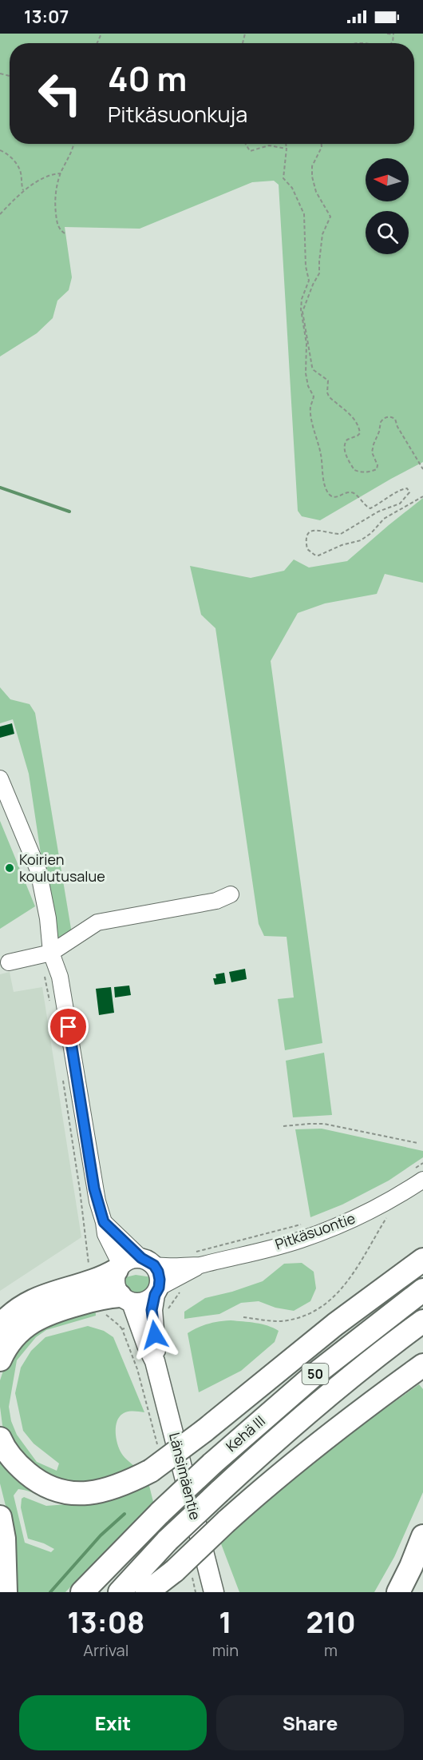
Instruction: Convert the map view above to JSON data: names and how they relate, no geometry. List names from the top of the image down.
{
  "streets": {
    "highway": ["50", "Kehä III"],
    "main road": ["Länsimäentie"],
    "street": ["Pitkäsuontie"]
  },
  "crossings": [
    ["Pitkäsuontie", "Länsimäentie"]
  ],
  "places": ["Koirien koulutusalue"],
  "north": "left",
  "page": {
    "status": "13:07",
    "turn": ["40 m", "Pitkäsuonkuja"],
    "eta": [
      "13:08",
      "Arrival",
      "1",
      "min",
      "210",
      "m"
    ],
    "buttons": ["Exit", "Share"]
  }
}
